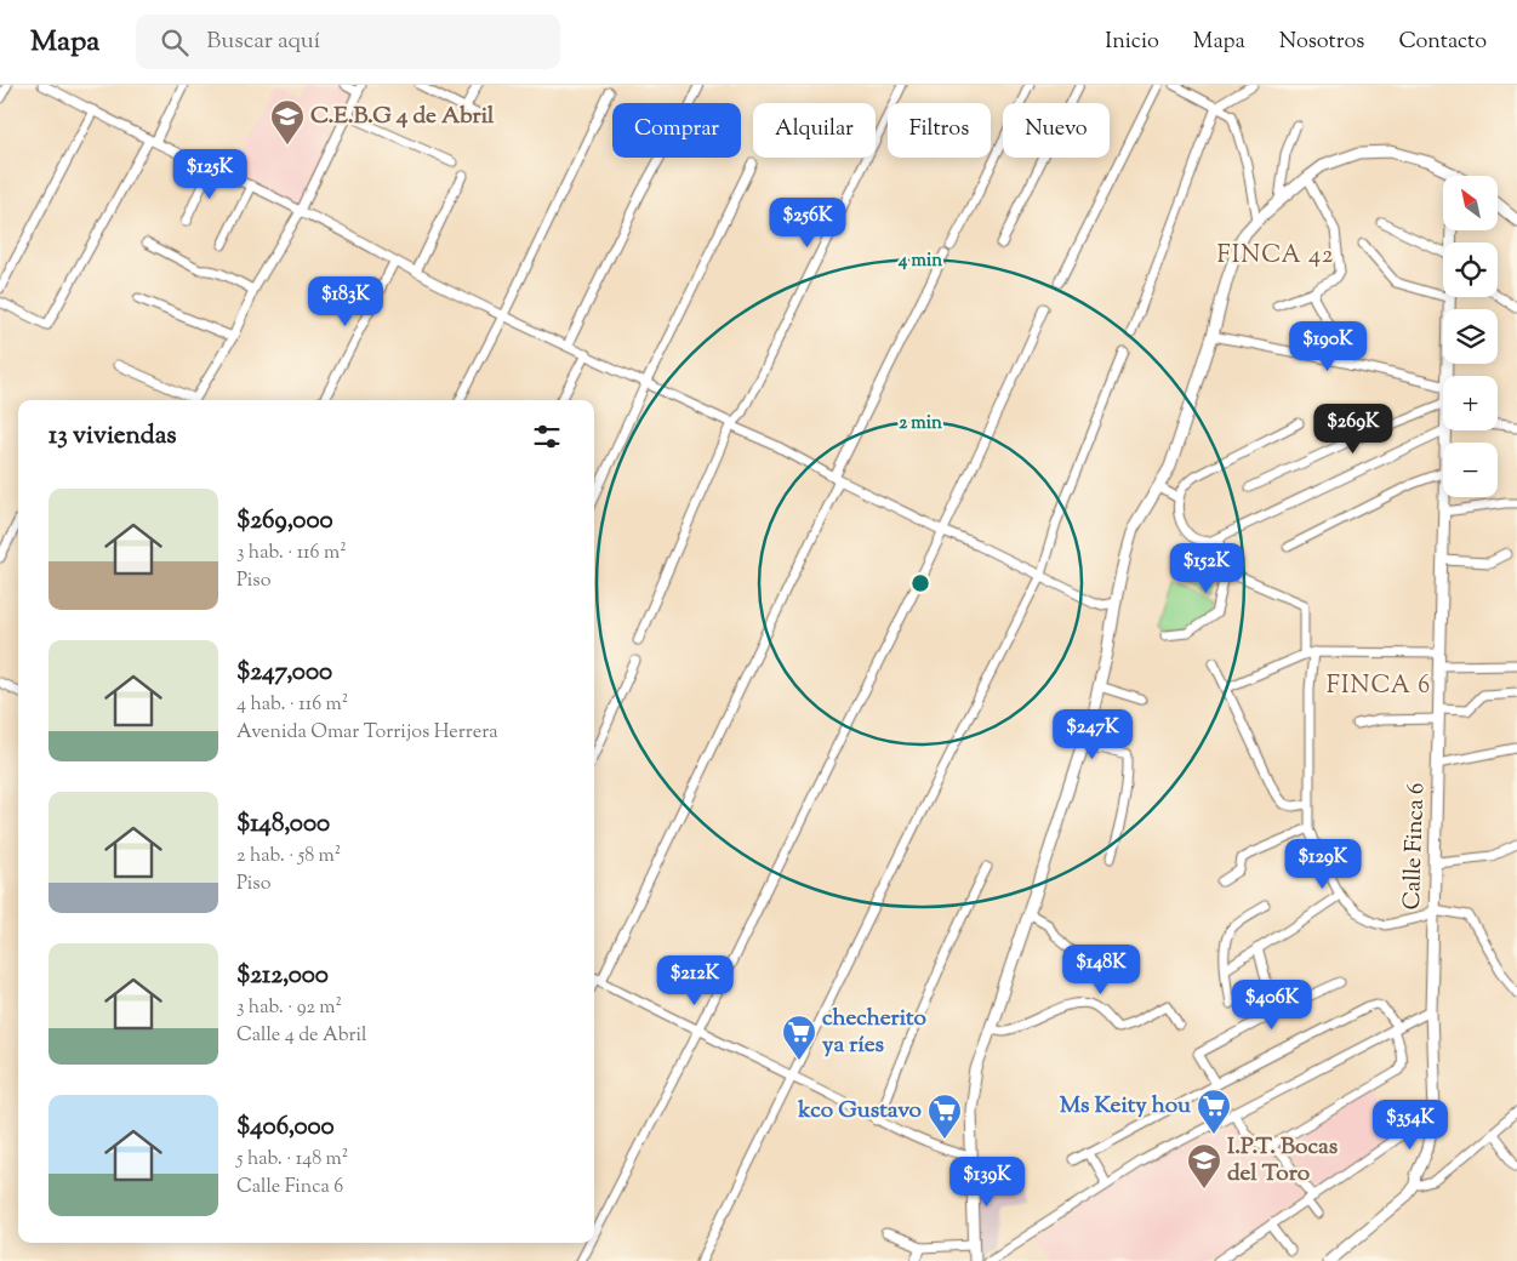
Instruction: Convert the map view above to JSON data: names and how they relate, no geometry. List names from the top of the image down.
{
  "streets": {
    "street": ["Calle Finca 6"]
  },
  "districts": ["FINCA 42", "FINCA 6"],
  "places": {
    "school or university": ["C.E.B.G 4 de Abril", "I.P.T. Bocas del Toro"],
    "supermarket": ["checherito ya ríes", "Ms Keity hou", "kco Gustavo"]
  },
  "north": "top left",
  "page": {
    "header": "Mapa",
    "search": "Buscar aquí",
    "nav": [
      "Inicio",
      "Mapa",
      "Nosotros",
      "Contacto"
    ],
    "chip": [
      "Comprar",
      "Alquilar",
      "Filtros",
      "Nuevo"
    ],
    "price": [
      "$125K",
      "$256K",
      "$183K",
      "$190K",
      "$269K",
      "$152K",
      "$247K",
      "$129K",
      "$148K",
      "$212K",
      "$406K",
      "$354K",
      "$139K"
    ],
    "map_buttons": ["+", "−"],
    "heading": "13 viviendas",
    "list": [
      {
        "name": "$269,000",
        "note": "3 hab. · 116 m² · Piso"
      },
      {
        "name": "$247,000",
        "note": "4 hab. · 116 m² · Avenida Omar Torrijos Herrera"
      },
      {
        "name": "$148,000",
        "note": "2 hab. · 58 m² · Piso"
      },
      {
        "name": "$212,000",
        "note": "3 hab. · 92 m² · Calle 4 de Abril"
      },
      {
        "name": "$406,000",
        "note": "5 hab. · 148 m² · Calle Finca 6"
      }
    ]
  },
  "rings": ["4 min", "2 min"]
}
